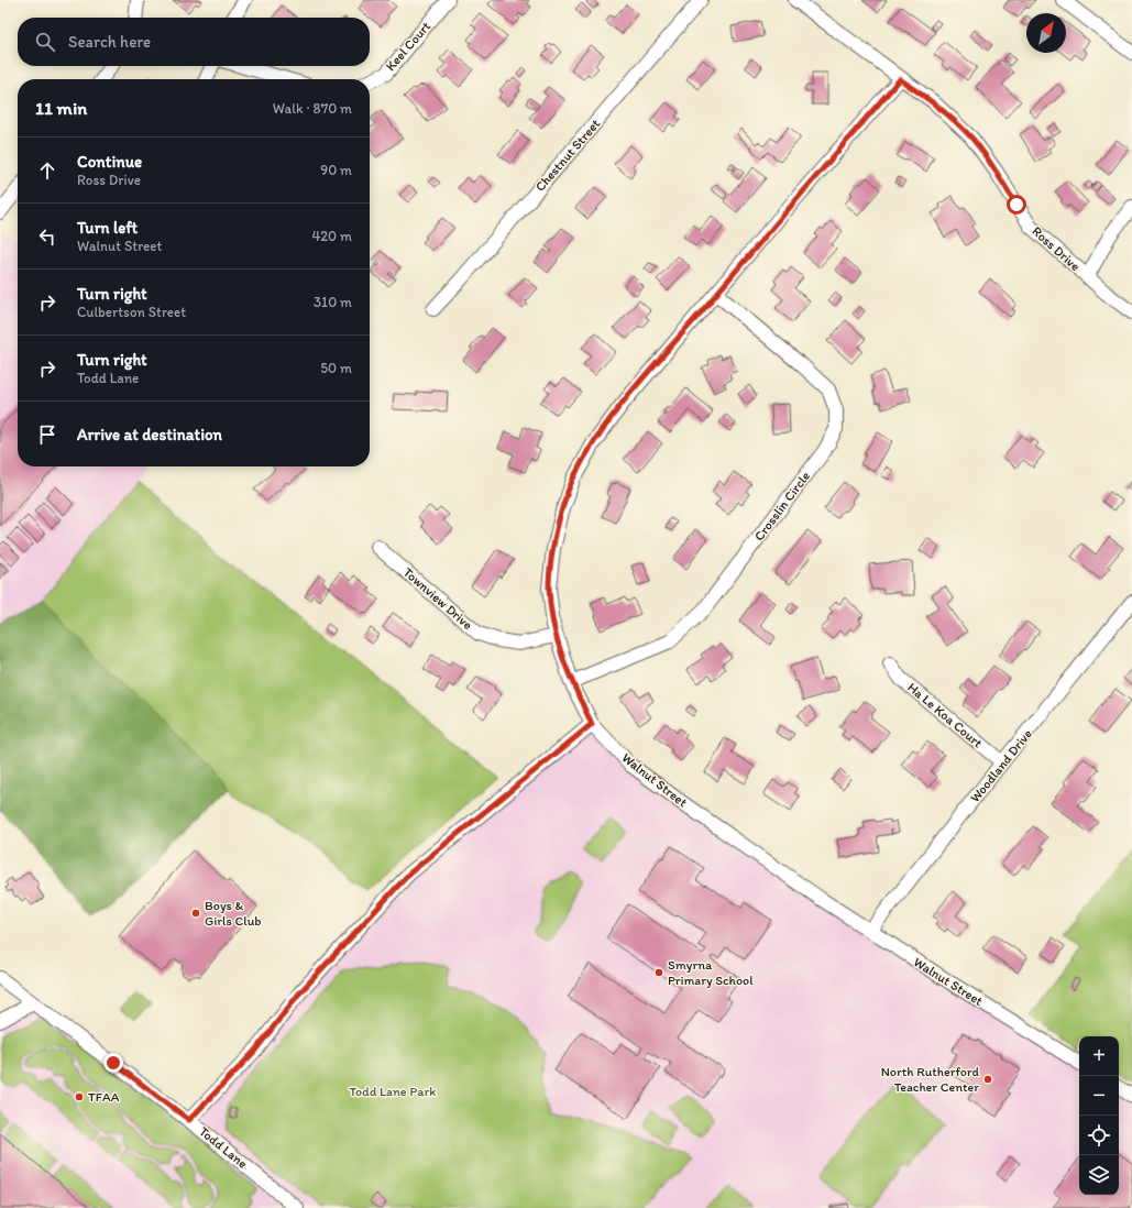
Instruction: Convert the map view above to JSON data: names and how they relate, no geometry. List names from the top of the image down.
{
  "streets": {
    "street": [
      "Keel Court",
      "Chestnut Street",
      "Ross Drive",
      "Crosslin Circle",
      "Townview Drive",
      "Ha Le Koa Court",
      "Woodland Drive",
      "Walnut Street",
      "Todd Lane"
    ]
  },
  "crossings": [
    ["Ross Drive", "Walnut Street"],
    ["Crosslin Circle", "Walnut Street"],
    ["Townview Drive", "Walnut Street"],
    ["Ha Le Koa Court", "Woodland Drive"],
    ["Woodland Drive", "Walnut Street"]
  ],
  "parks": ["Todd Lane Park"],
  "places": [
    "Boys & Girls Club",
    "Smyrna Primary School",
    "North Rutherford Teacher Center",
    "TFAA"
  ],
  "north": "top right",
  "page": {
    "search": "Search here",
    "heading": ["11 min", "Walk · 870 m"],
    "list": [
      ["Continue", "Ross Drive", "90 m"],
      ["Turn left", "Walnut Street", "420 m"],
      ["Turn right", "Culbertson Street", "310 m"],
      ["Turn right", "Todd Lane", "50 m"],
      "Arrive at destination"
    ],
    "map_buttons": ["+", "−"]
  }
}
